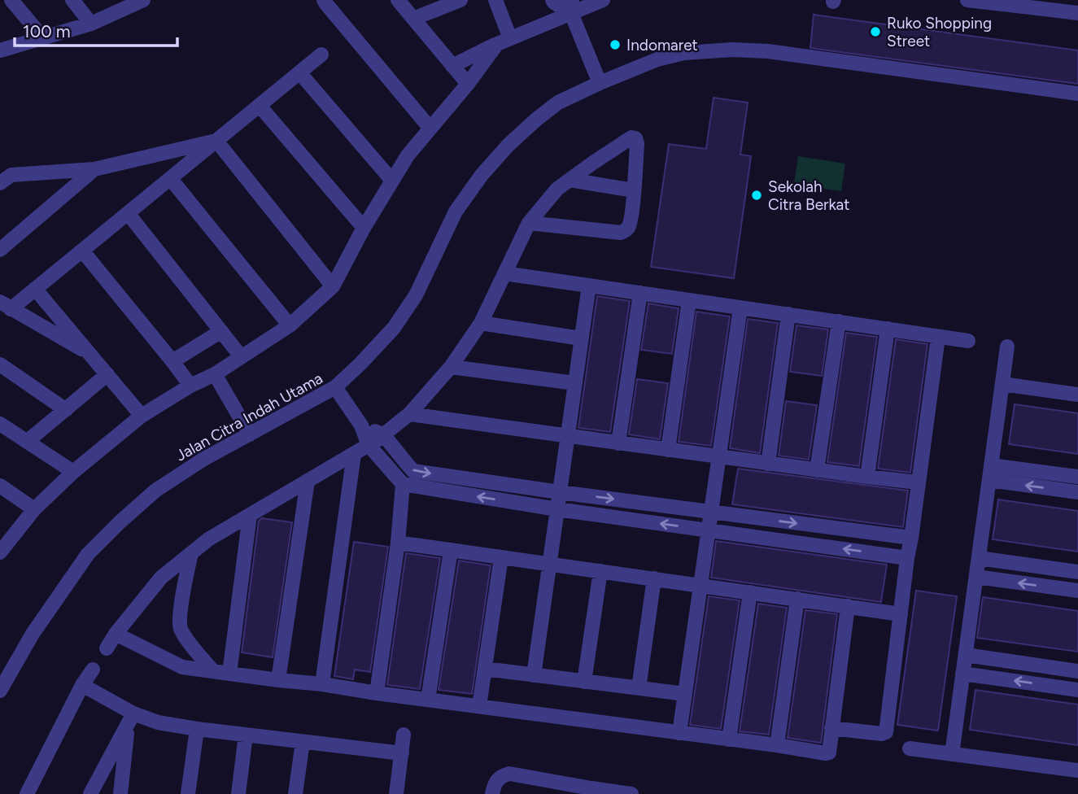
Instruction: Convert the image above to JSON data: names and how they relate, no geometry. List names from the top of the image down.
{
  "streets": {
    "street": ["Jalan Citra Indah Utama"]
  },
  "places": ["Ruko Shopping Street", "Indomaret", "Sekolah Citra Berkat"],
  "scale_bar": "100 m"
}
